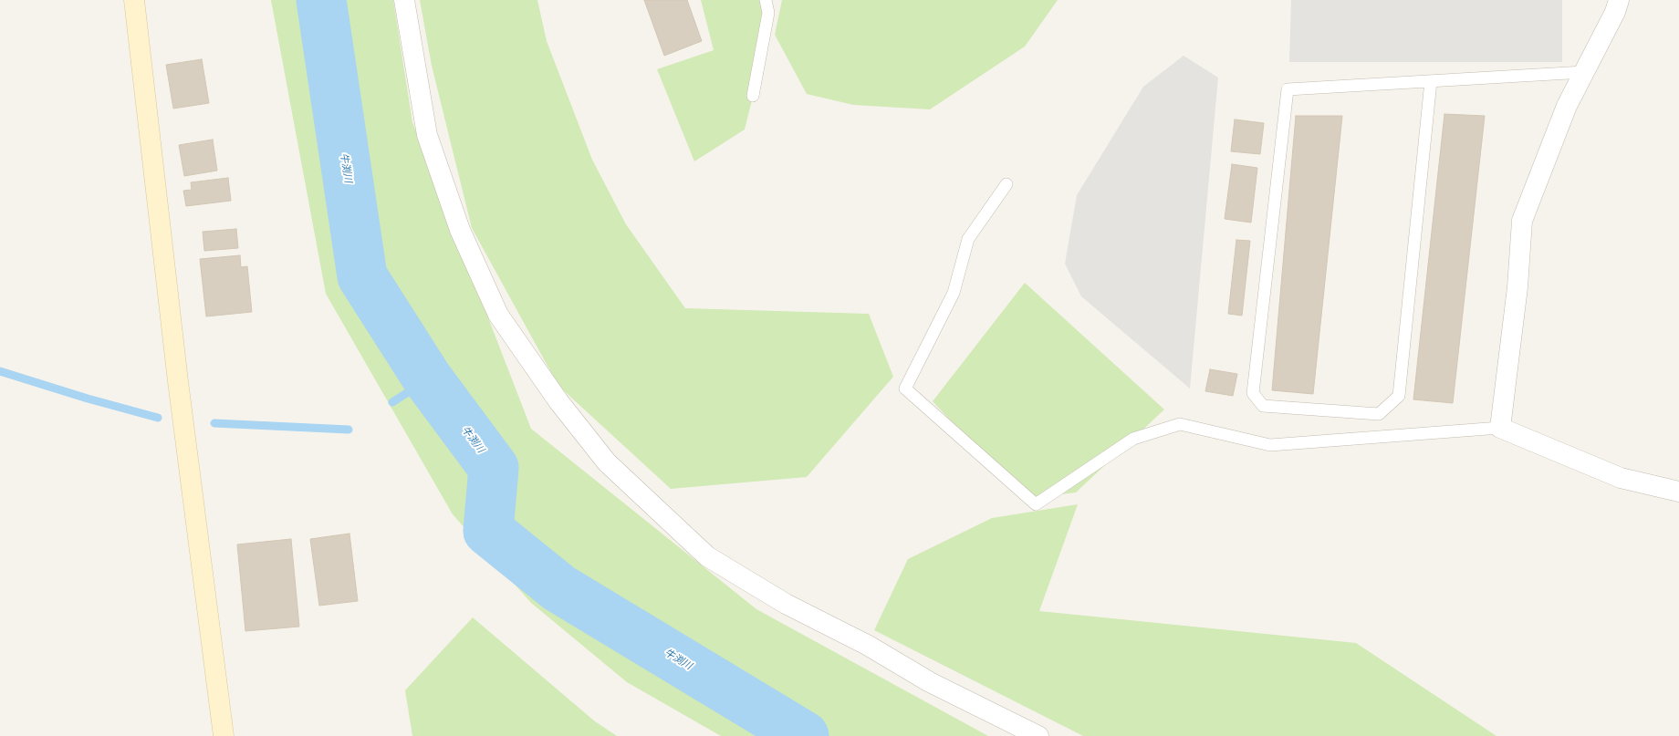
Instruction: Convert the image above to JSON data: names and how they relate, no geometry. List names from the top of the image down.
{
  "water": ["牛渕川"]
}
